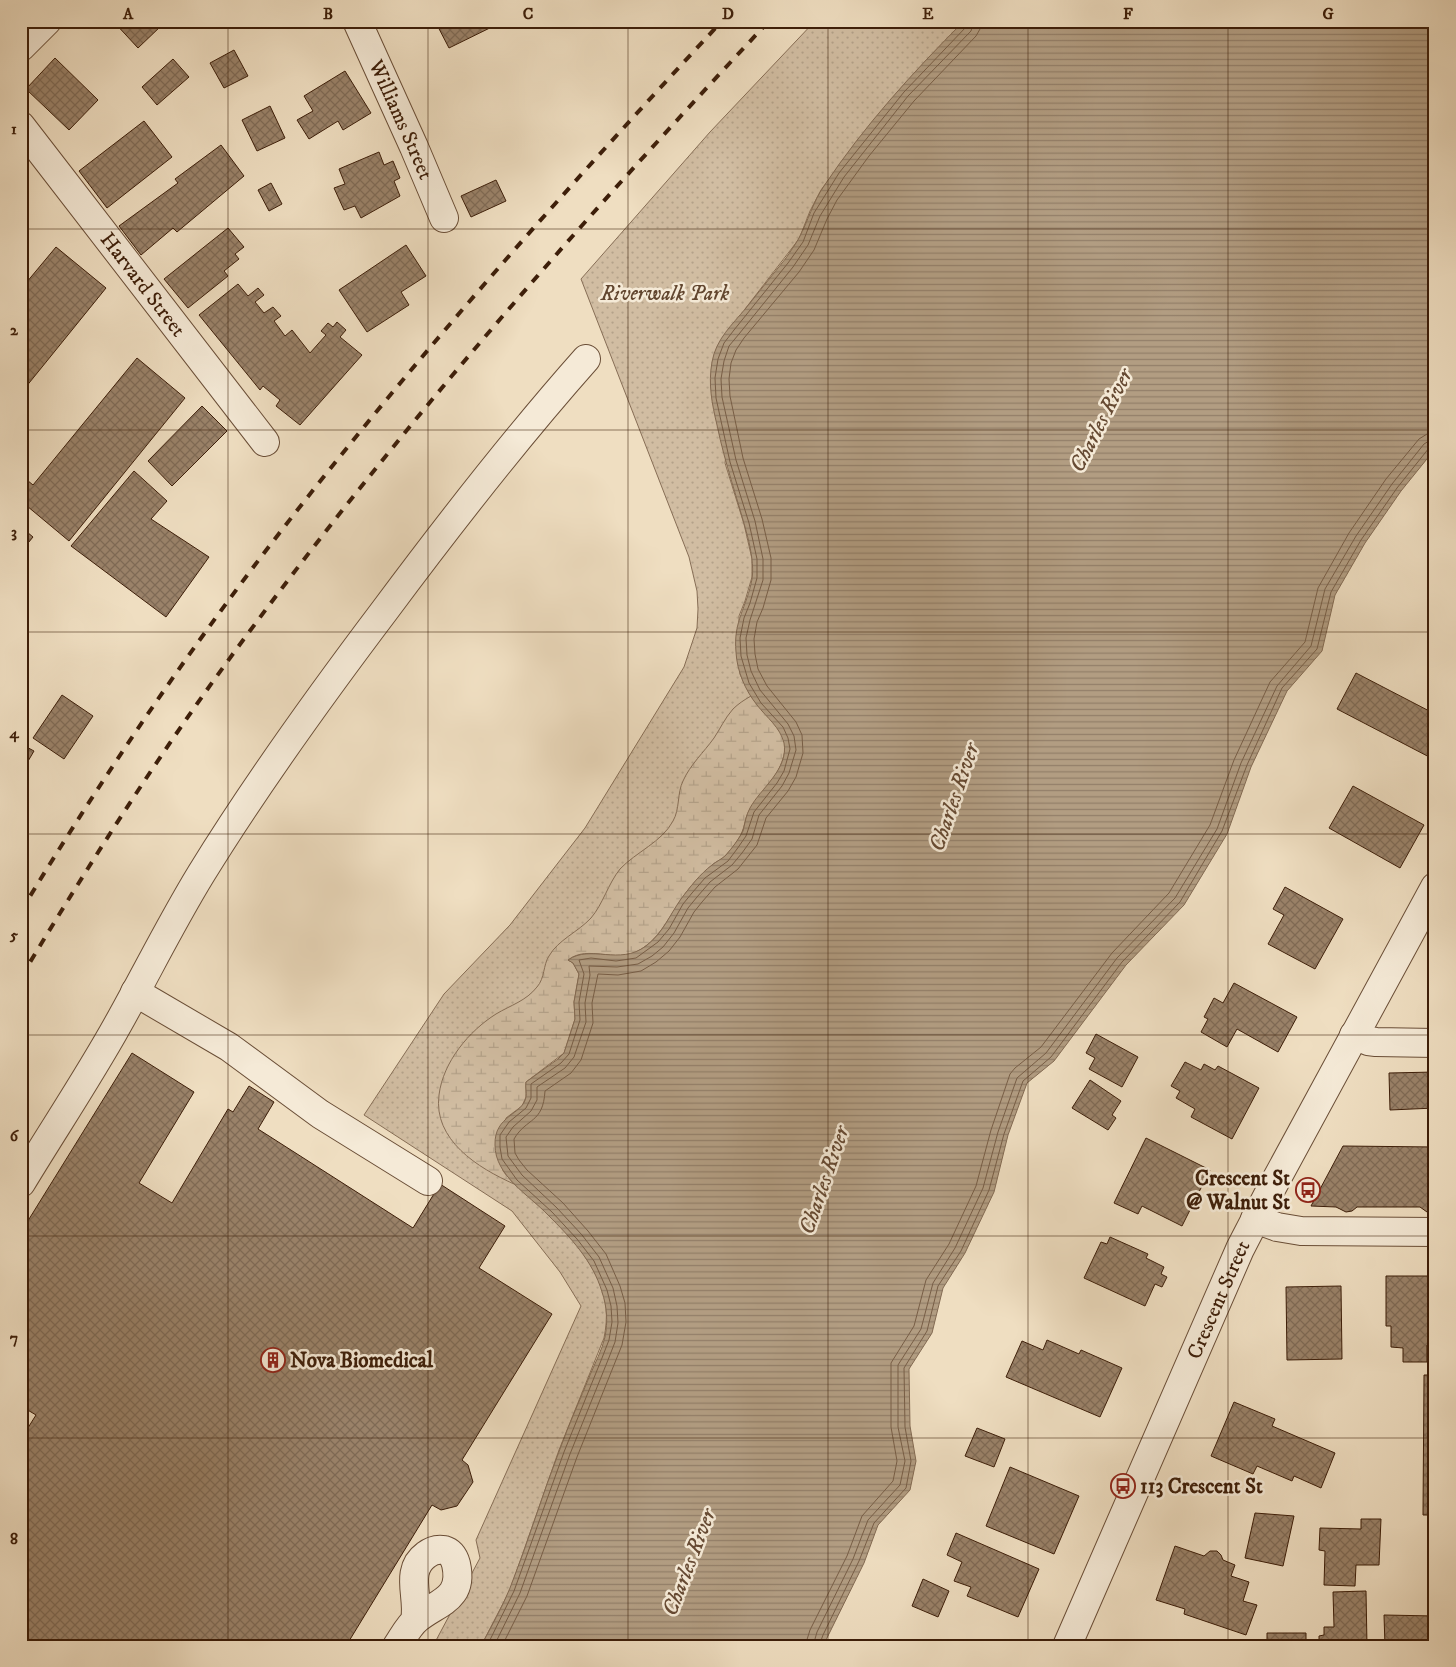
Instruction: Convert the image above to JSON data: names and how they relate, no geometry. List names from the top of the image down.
{
  "streets": {
    "street": ["Williams Street", "Harvard Street", "Crescent Street"]
  },
  "water": ["Charles River"],
  "parks": ["Riverwalk Park"],
  "places": {
    "bus stop": ["Crescent St @ Walnut St", "113 Crescent St"],
    "building": ["Nova Biomedical"]
  },
  "grid": {
    "columns": [
      "A",
      "B",
      "C",
      "D",
      "E",
      "F",
      "G"
    ],
    "rows": [
      "1",
      "2",
      "3",
      "4",
      "5",
      "6",
      "7",
      "8"
    ]
  }
}
